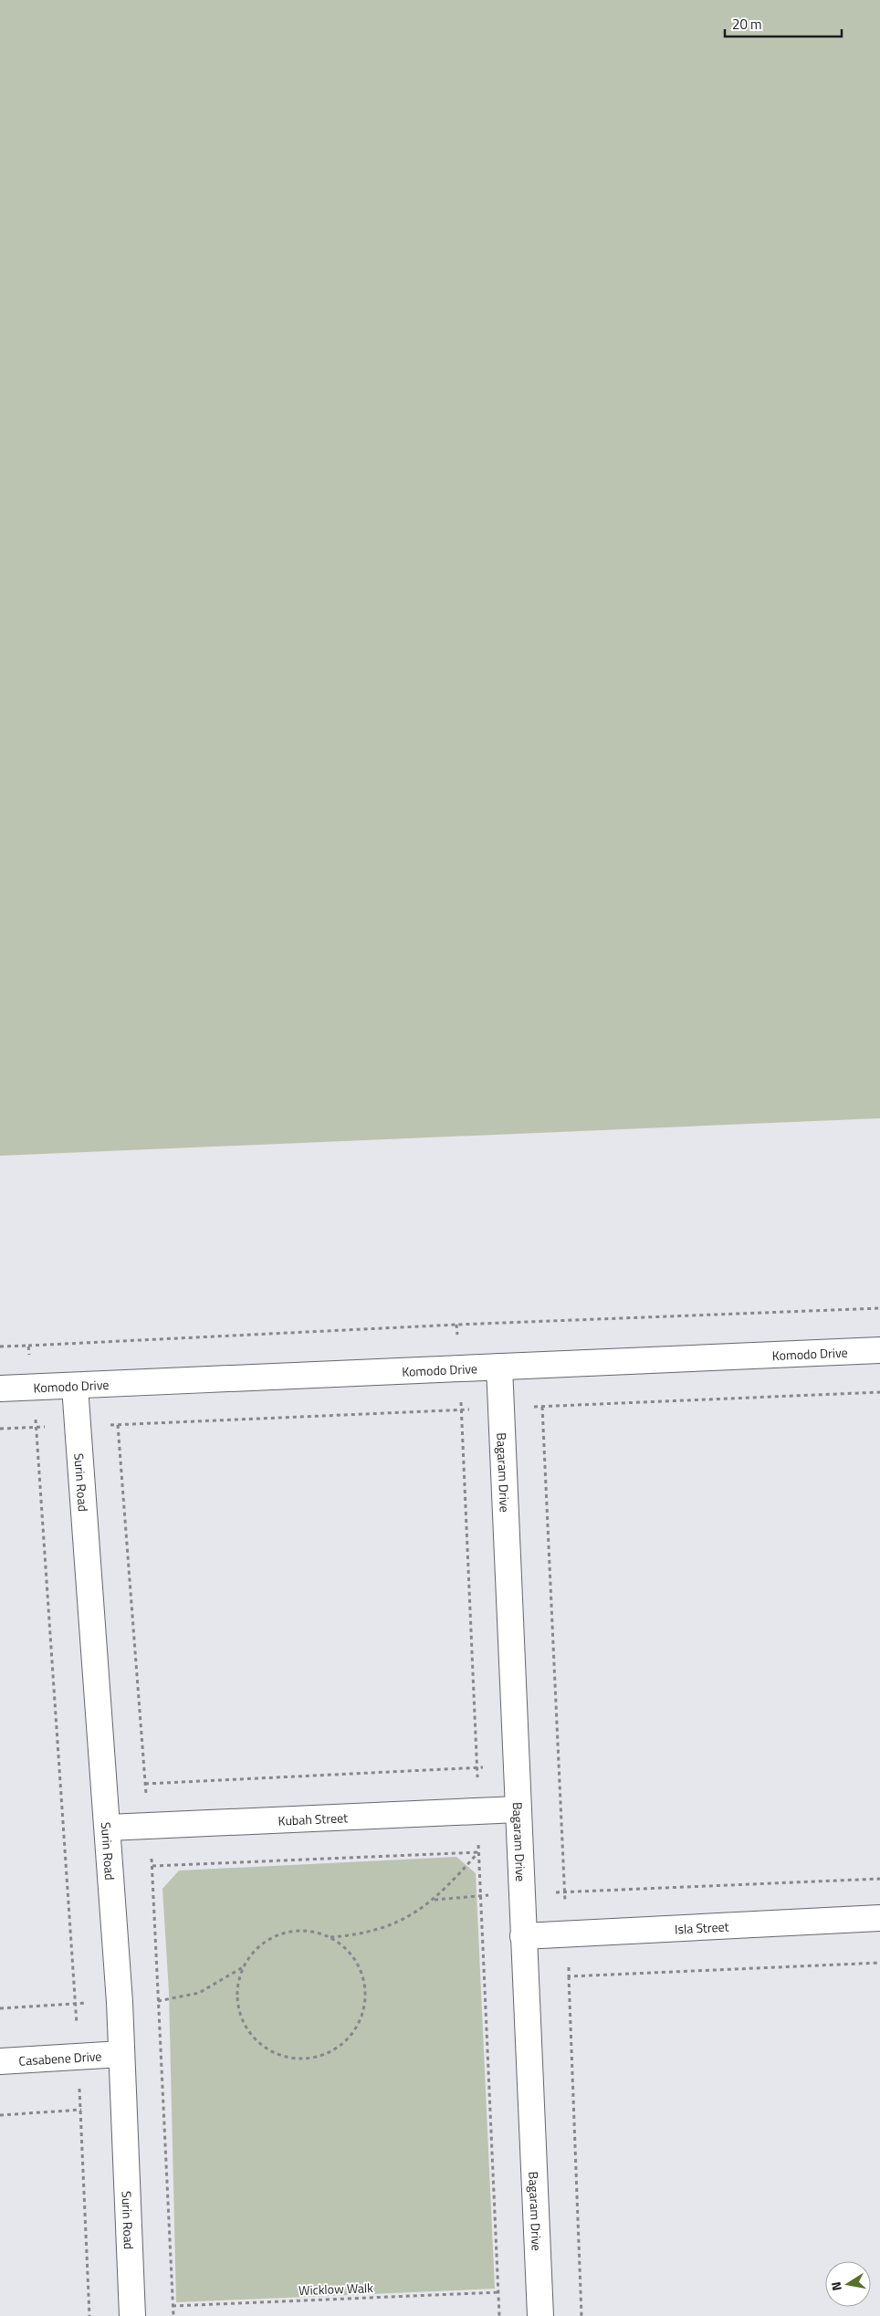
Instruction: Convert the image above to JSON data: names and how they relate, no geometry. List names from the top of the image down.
{
  "streets": {
    "street": [
      "Komodo Drive",
      "Bagaram Drive",
      "Surin Road",
      "Kubah Street",
      "Isla Street",
      "Casabene Drive"
    ],
    "path": ["Wicklow Walk"]
  },
  "crossings": [
    ["Komodo Drive", "Bagaram Drive"],
    ["Komodo Drive", "Surin Road"],
    ["Bagaram Drive", "Kubah Street"],
    ["Bagaram Drive", "Isla Street"],
    ["Surin Road", "Kubah Street"],
    ["Surin Road", "Casabene Drive"]
  ],
  "scale_bar": "20 m",
  "north": "left"
}
